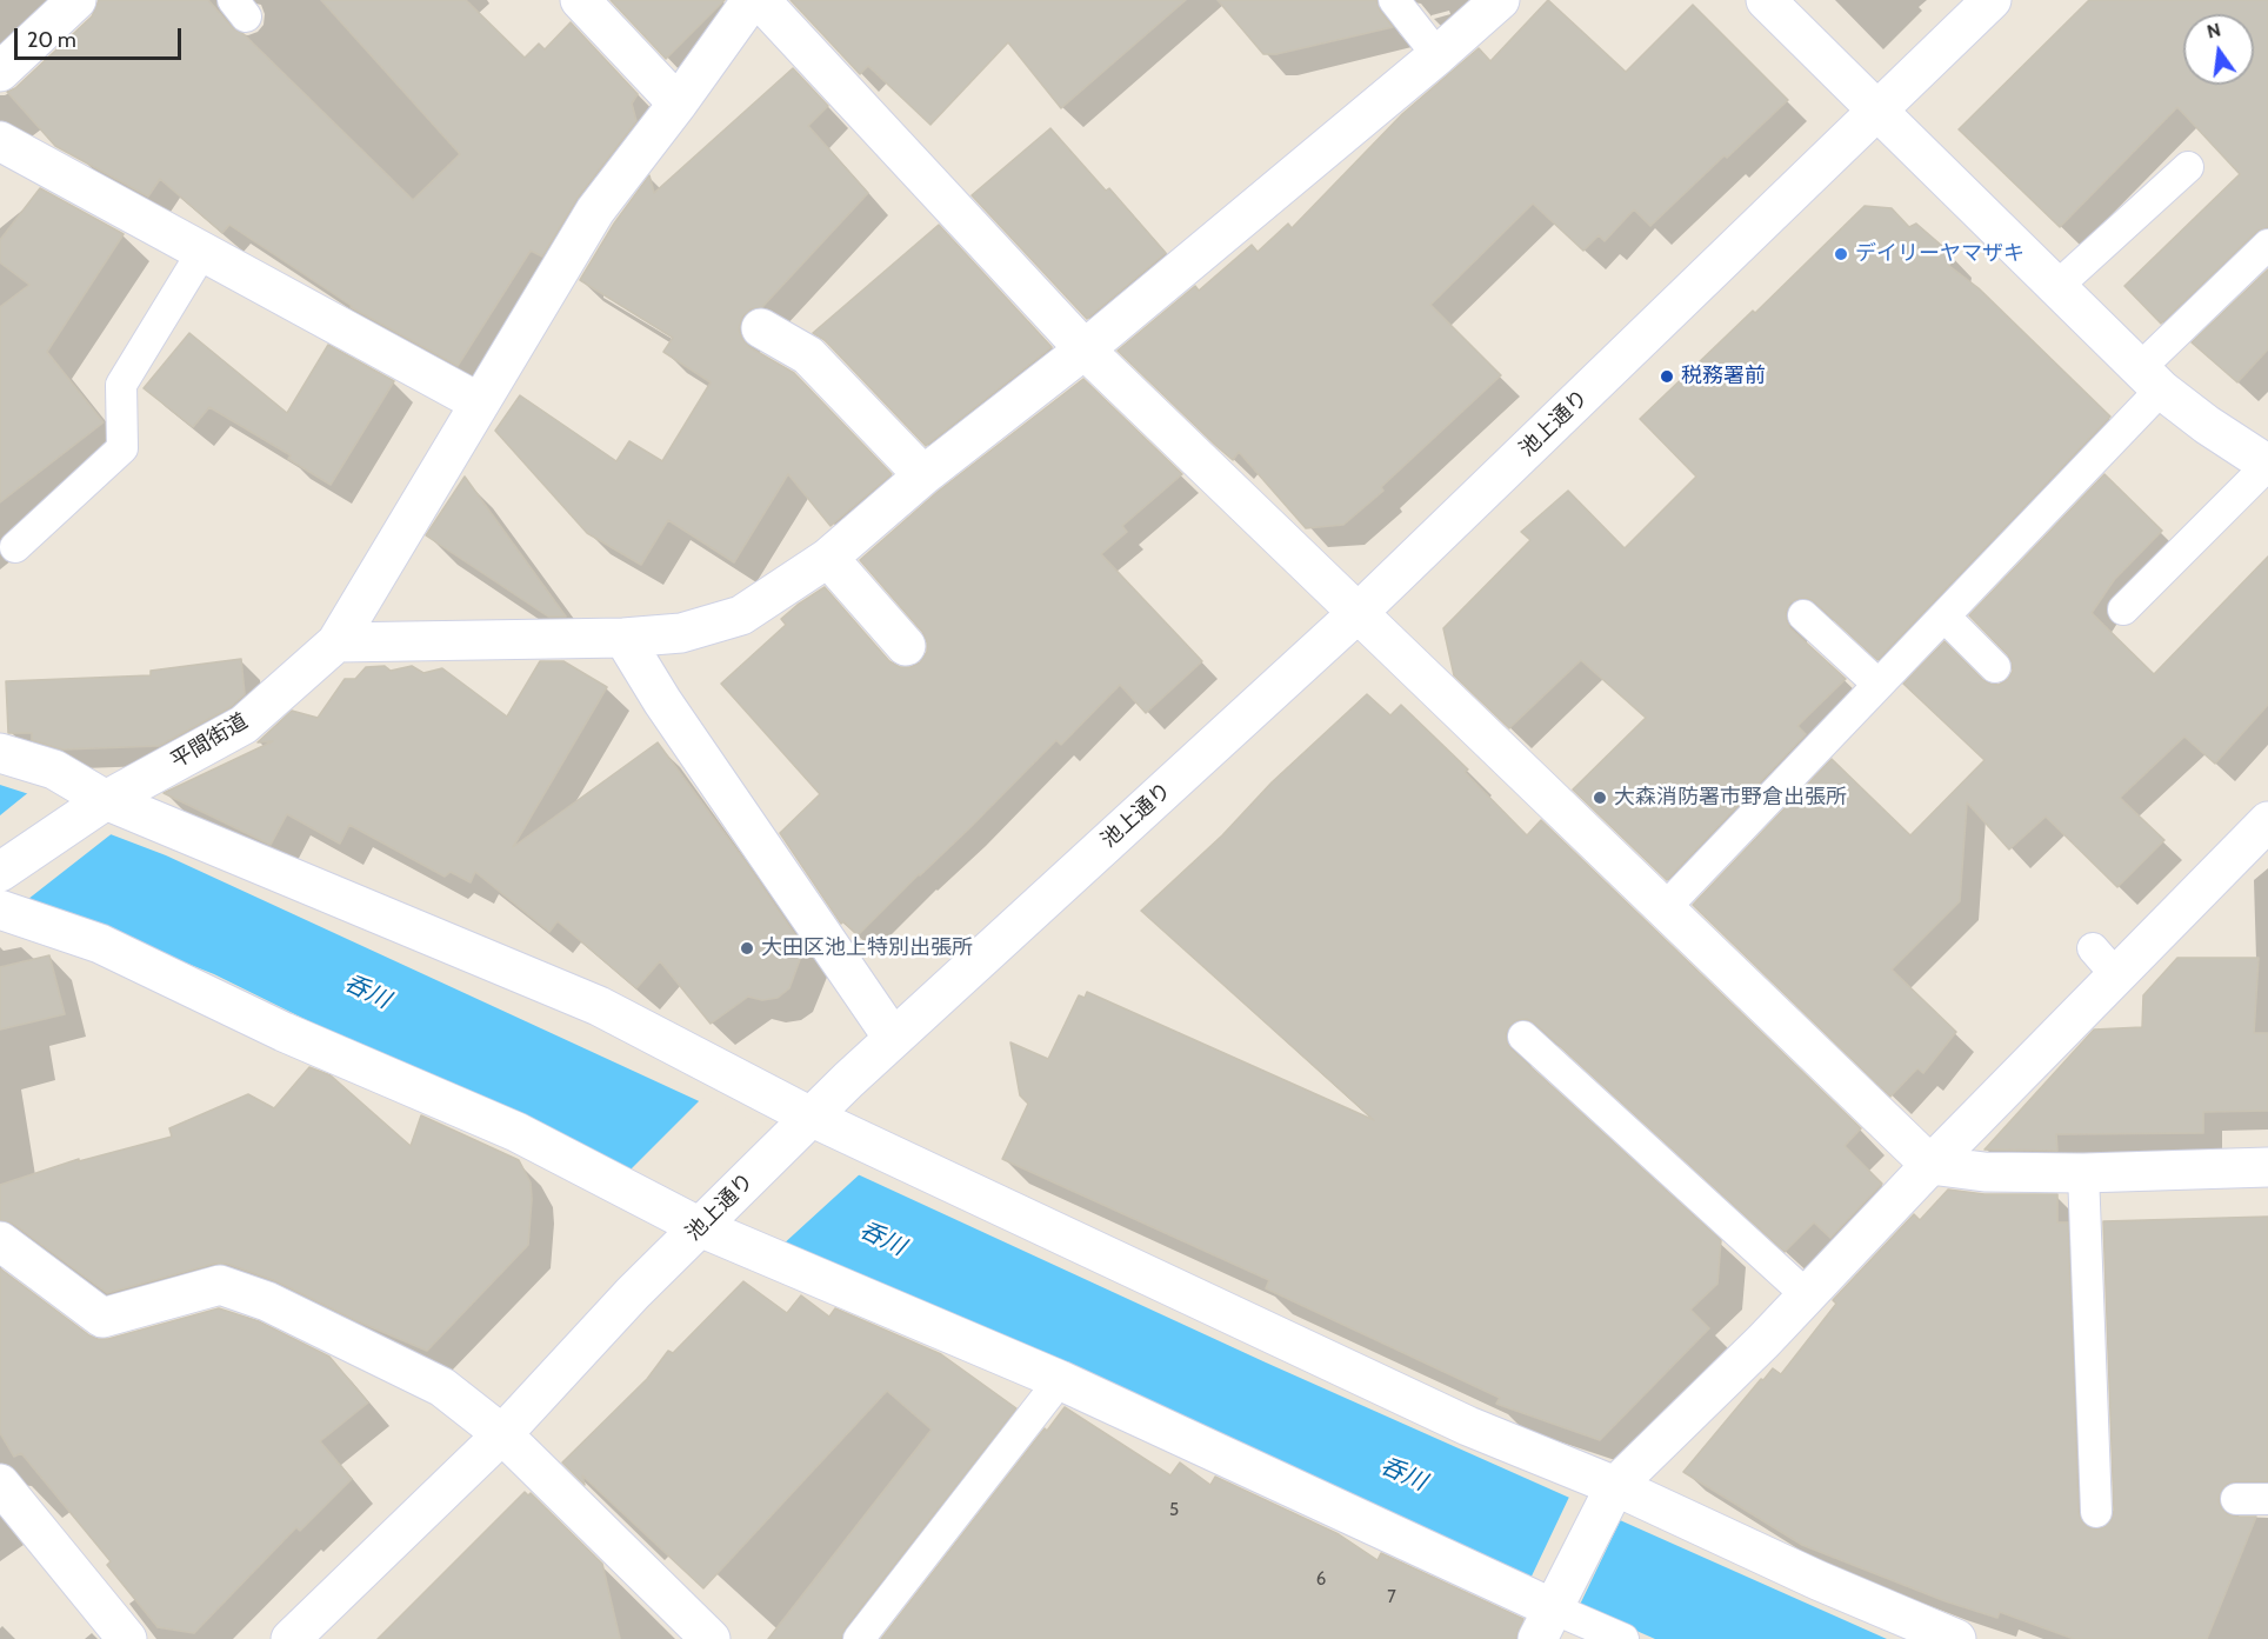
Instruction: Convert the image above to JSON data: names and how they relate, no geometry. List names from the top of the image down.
{
  "streets": {
    "street": ["池上通り", "平間街道"]
  },
  "water": ["呑川"],
  "places": [
    "デイリーヤマザキ",
    "税務署前",
    "大森消防署市野倉出張所",
    "大田区池上特別出張所"
  ],
  "house_numbers": ["5", "6", "7"],
  "scale_bar": "20 m",
  "north": "top"
}
